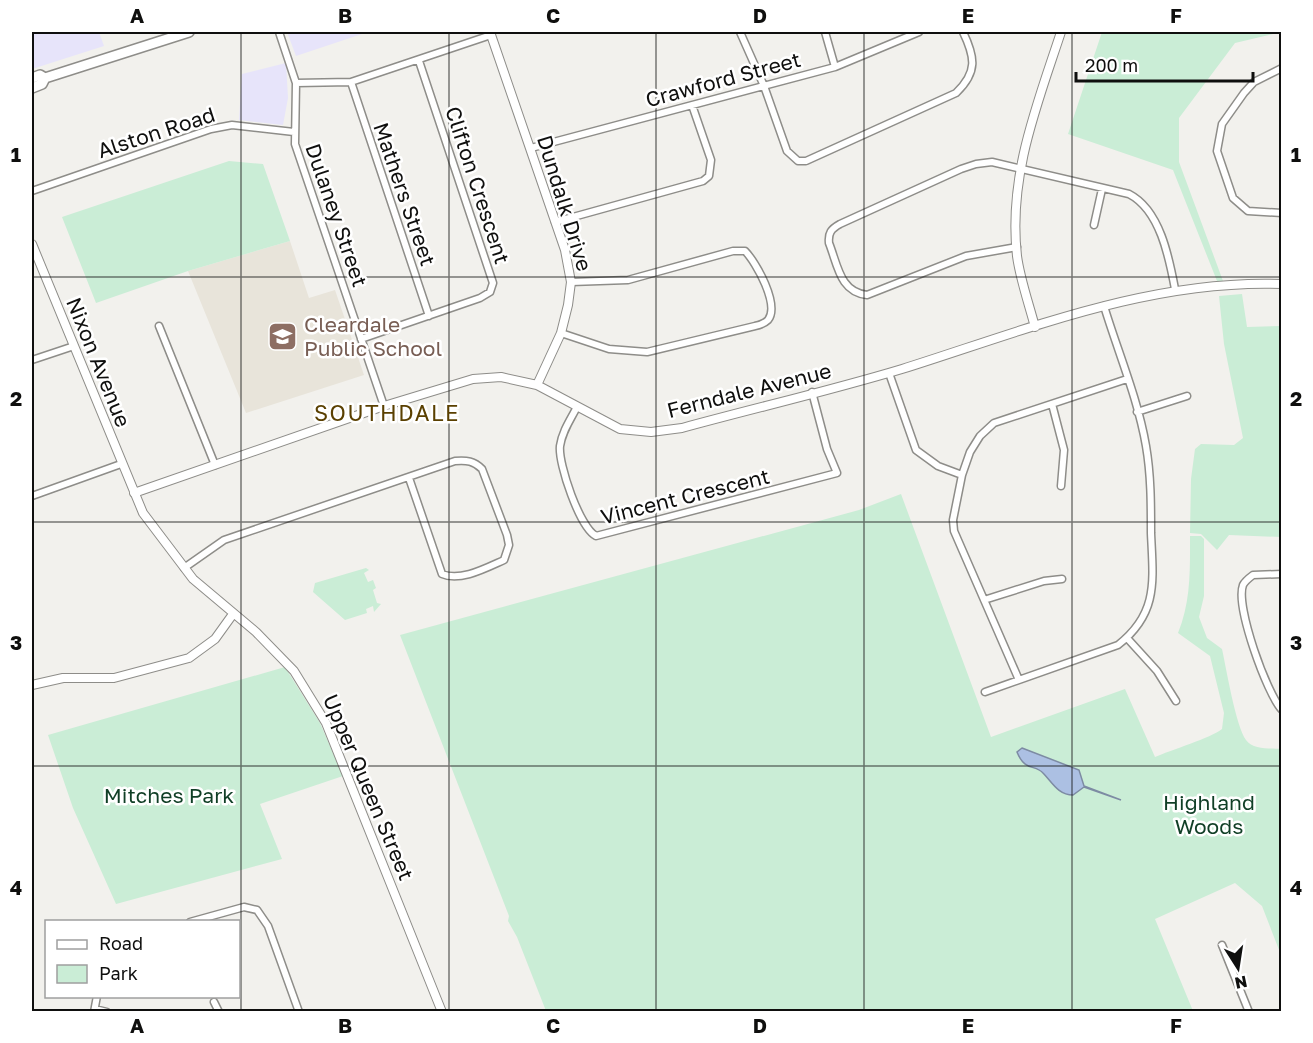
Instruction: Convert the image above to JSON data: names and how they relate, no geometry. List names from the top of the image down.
{
  "streets": {
    "street": [
      "Crawford Street",
      "Alston Road",
      "Clifton Crescent",
      "Mathers Street",
      "Dundalk Drive",
      "Dulaney Street",
      "Nixon Avenue",
      "Ferndale Avenue",
      "Vincent Crescent",
      "Upper Queen Street"
    ]
  },
  "crossings": [
    ["Crawford Street", "Dundalk Drive"],
    ["Alston Road", "Dulaney Street"],
    ["Clifton Crescent", "Mathers Street"],
    ["Clifton Crescent", "Dulaney Street"],
    ["Dundalk Drive", "Ferndale Avenue"],
    ["Dulaney Street", "Ferndale Avenue"],
    ["Nixon Avenue", "Ferndale Avenue"],
    ["Nixon Avenue", "Upper Queen Street"],
    ["Ferndale Avenue", "Vincent Crescent"],
    ["Ferndale Avenue", "Upper Queen Street"]
  ],
  "districts": ["SOUTHDALE"],
  "parks": ["Mitches Park", "Highland Woods"],
  "places": {
    "school or university": ["Cleardale Public School"]
  },
  "legend": ["Road", "Park"],
  "scale_bar": "200 m",
  "north": "bottom",
  "grid": {
    "columns": [
      "A",
      "B",
      "C",
      "D",
      "E",
      "F"
    ],
    "rows": [
      "1",
      "2",
      "3",
      "4"
    ]
  }
}
